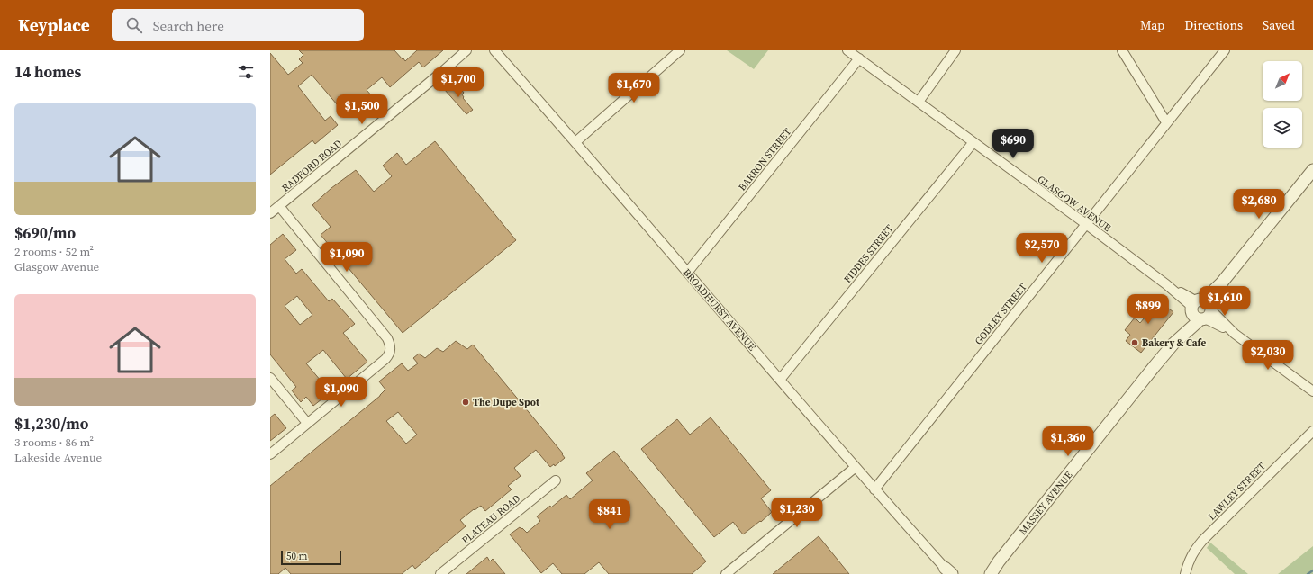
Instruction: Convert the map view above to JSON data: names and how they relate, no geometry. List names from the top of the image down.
{
  "streets": {
    "street": [
      "BARRON STREET",
      "RADFORD ROAD",
      "GLASGOW AVENUE",
      "FIDDES STREET",
      "BROADHURST AVENUE",
      "GODLEY STREET",
      "LAWLEY STREET",
      "MASSEY AVENUE",
      "PLATEAU ROAD"
    ]
  },
  "crossings": [
    ["BARRON STREET", "GLASGOW AVENUE"],
    ["BARRON STREET", "BROADHURST AVENUE"],
    ["GLASGOW AVENUE", "FIDDES STREET"],
    ["GLASGOW AVENUE", "GODLEY STREET"],
    ["GLASGOW AVENUE", "MASSEY AVENUE"],
    ["FIDDES STREET", "BROADHURST AVENUE"],
    ["BROADHURST AVENUE", "GODLEY STREET"]
  ],
  "places": ["Bakery & Cafe", "The Dupe Spot"],
  "scale_bar": "50 m",
  "north": "top right",
  "page": {
    "header": "Keyplace",
    "search": "Search here",
    "nav": ["Map", "Directions", "Saved"],
    "heading": "14 homes",
    "price": [
      "$1,700",
      "$1,670",
      "$1,500",
      "$690",
      "$2,680",
      "$2,570",
      "$1,090",
      "$1,610",
      "$899",
      "$2,030",
      "$1,090",
      "$1,360",
      "$1,230",
      "$841"
    ],
    "list": [
      {
        "name": "$690/mo",
        "note": "2 rooms · 52 m² · Glasgow Avenue"
      },
      {
        "name": "$1,230/mo",
        "note": "3 rooms · 86 m² · Lakeside Avenue"
      }
    ],
    "scale": "50 m"
  }
}
